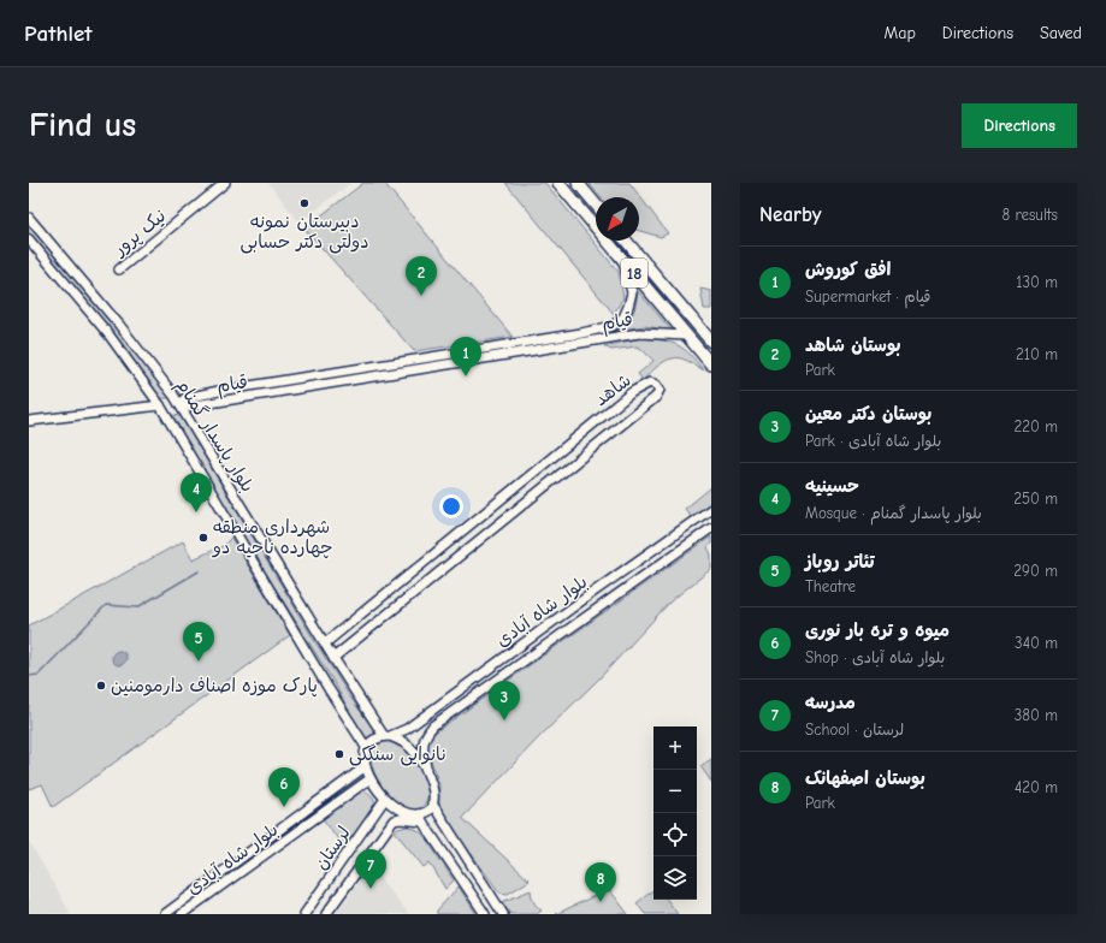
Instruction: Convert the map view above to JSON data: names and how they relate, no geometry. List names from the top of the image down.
{
  "streets": {
    "highway": ["18"],
    "main road": [
      "نیک پرور",
      "قیام",
      "شاهد",
      "بلوار پاسدار گمنام",
      "بلوار شاه آبادی",
      "لرستان"
    ]
  },
  "crossings": [
    ["18", "قیام"],
    ["قیام", "بلوار پاسدار گمنام"],
    ["شاهد", "بلوار پاسدار گمنام"],
    ["بلوار پاسدار گمنام", "بلوار شاه آبادی"],
    ["بلوار پاسدار گمنام", "لرستان"],
    ["بلوار شاه آبادی", "لرستان"]
  ],
  "places": [
    "دبیرستان نمونه دولتی دکتر حسابی",
    "شهرداری منطقه چهارده ناحیه دو",
    "پارک موزه اصناف دارمومنین",
    "نانوایی سنگکی"
  ],
  "north": "bottom left",
  "page": {
    "header": "Pathlet",
    "nav": ["Map", "Directions", "Saved"],
    "buttons": "Directions",
    "title": "Find us",
    "heading": ["Nearby", "8 results"],
    "list": [
      {
        "mark": "1",
        "name": "افق کوروش",
        "note": "Supermarket · قیام",
        "value": "130 m"
      },
      {
        "mark": "2",
        "name": "بوستان شاهد",
        "note": "Park",
        "value": "210 m"
      },
      {
        "mark": "3",
        "name": "بوستان دکتر معین",
        "note": "Park · بلوار شاه آبادی",
        "value": "220 m"
      },
      {
        "mark": "4",
        "name": "حسینیه",
        "note": "Mosque · بلوار پاسدار گمنام",
        "value": "250 m"
      },
      {
        "mark": "5",
        "name": "تئاتر روباز",
        "note": "Theatre",
        "value": "290 m"
      },
      {
        "mark": "6",
        "name": "میوه و تره بار نوری",
        "note": "Shop · بلوار شاه آبادی",
        "value": "340 m"
      },
      {
        "mark": "7",
        "name": "مدرسه",
        "note": "School · لرستان",
        "value": "380 m"
      },
      {
        "mark": "8",
        "name": "بوستان اصفهانک",
        "note": "Park",
        "value": "420 m"
      }
    ],
    "pins": [
      "2",
      "1",
      "4",
      "5",
      "3",
      "6",
      "7",
      "8"
    ],
    "map_buttons": ["+", "−"]
  }
}
